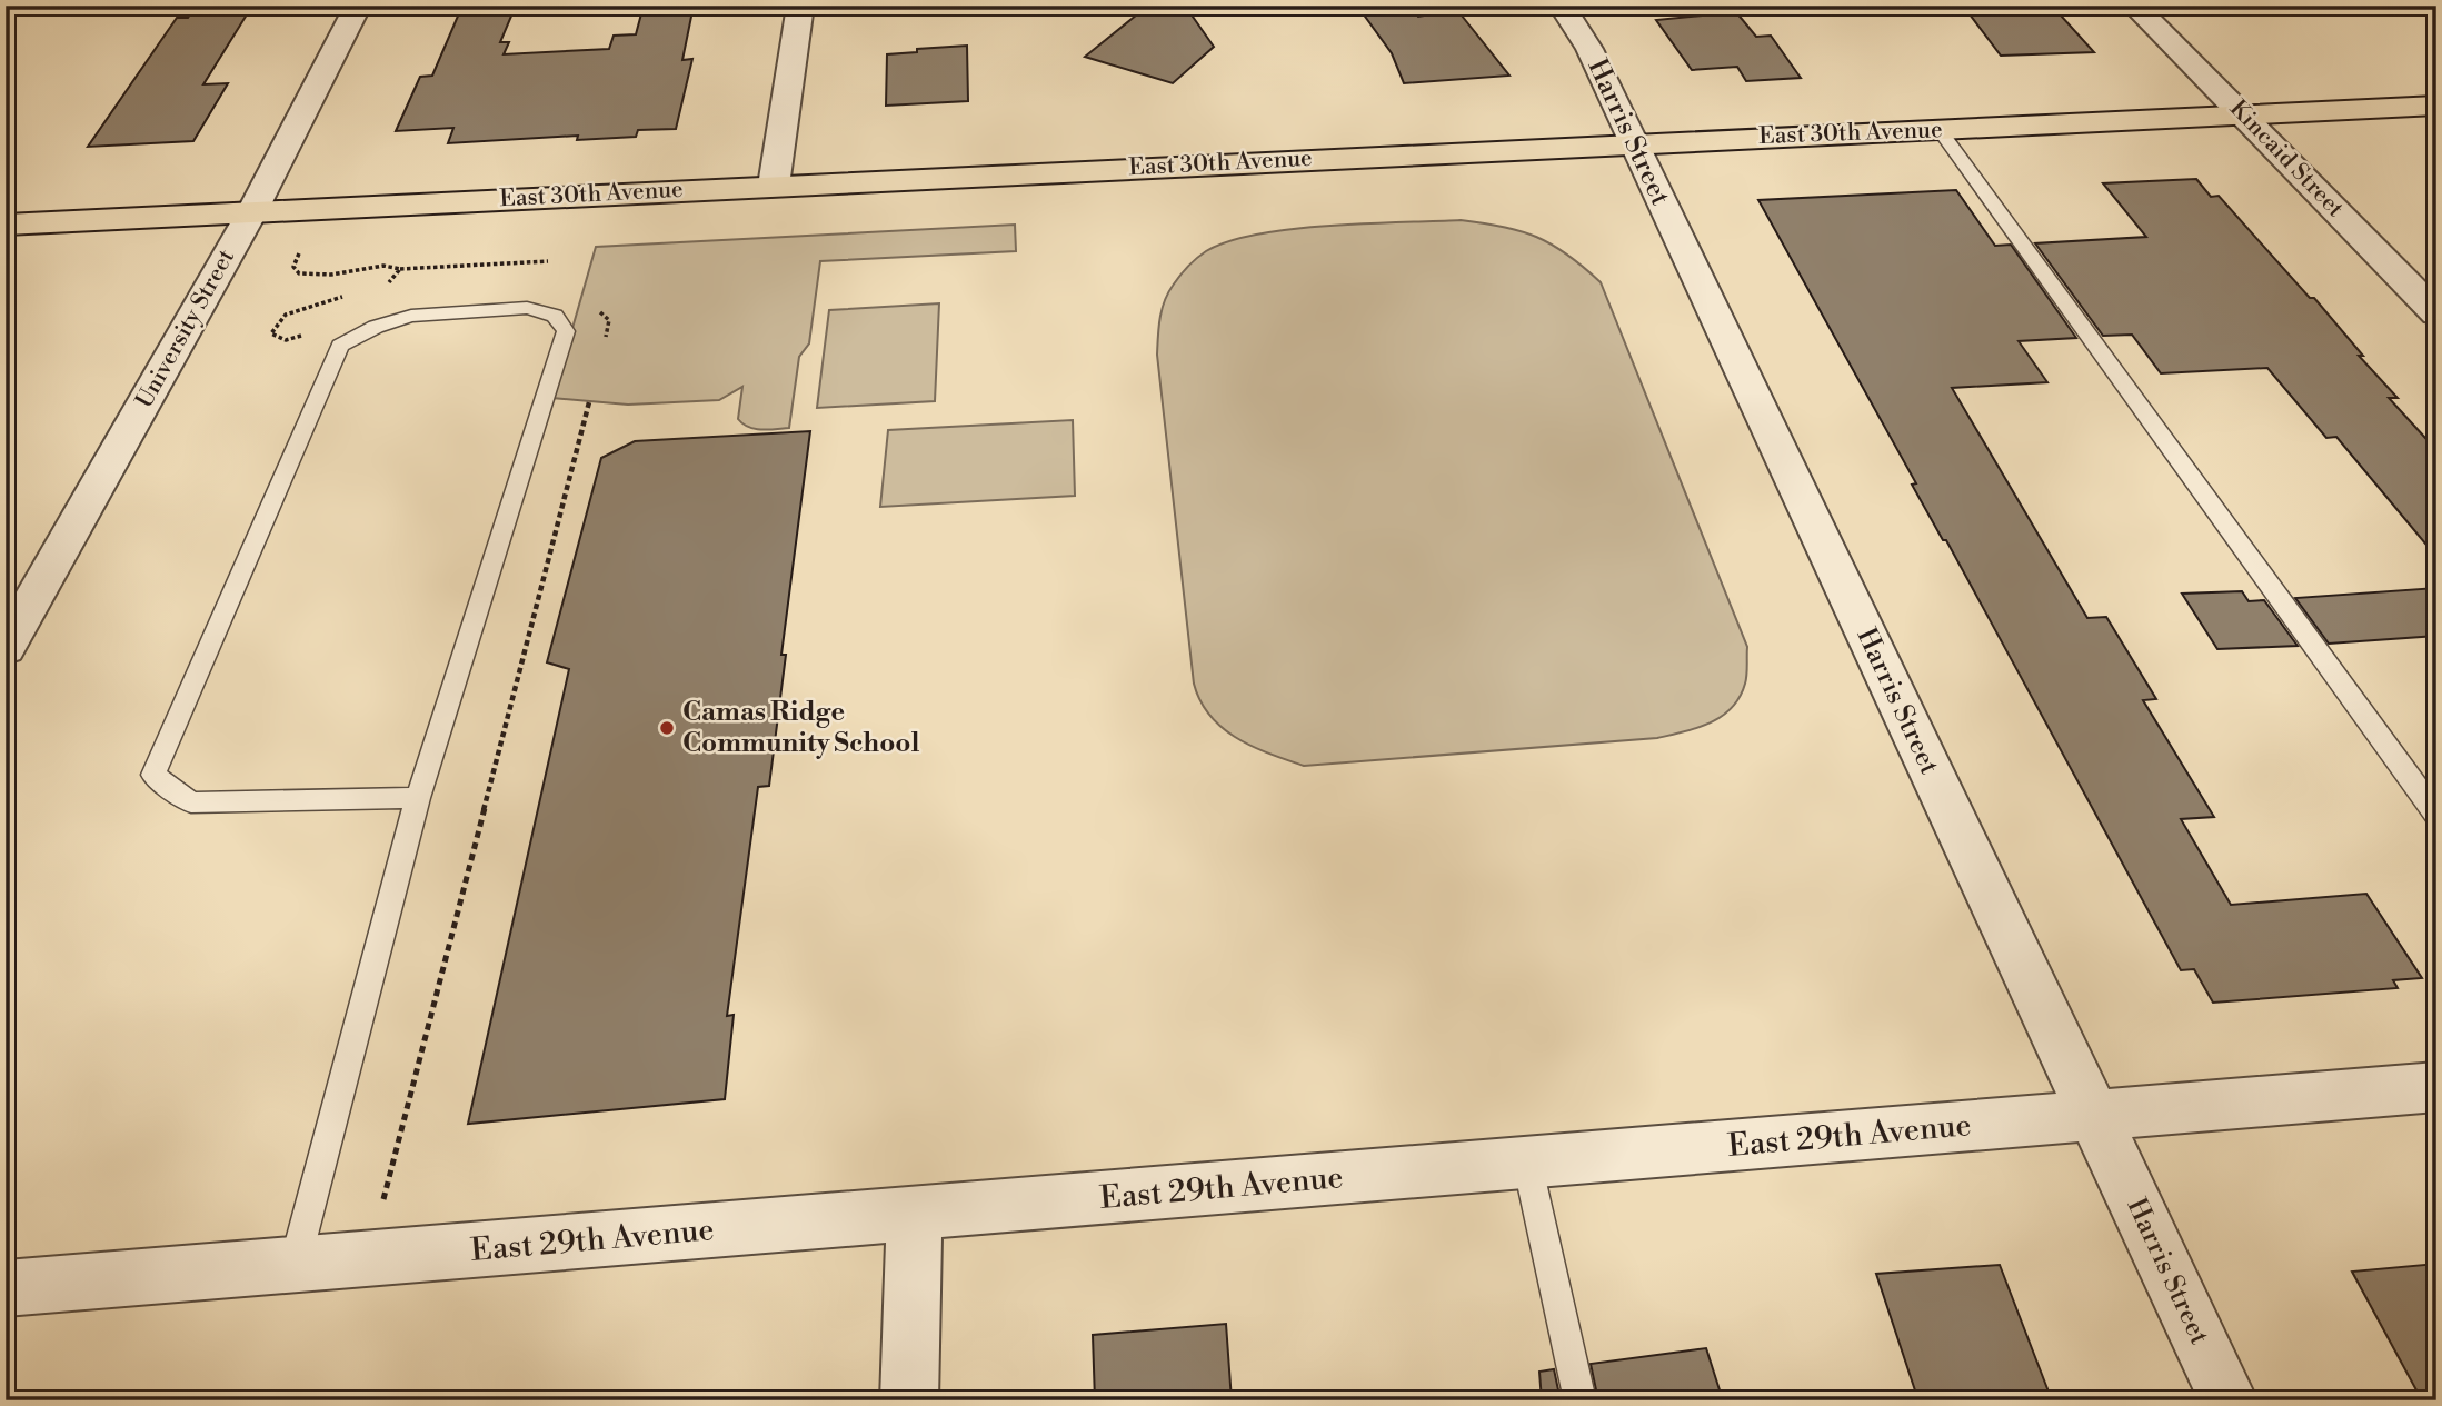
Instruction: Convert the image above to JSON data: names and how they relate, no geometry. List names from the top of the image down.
{
  "streets": {
    "main road": ["East 30th Avenue"],
    "street": [
      "Harris Street",
      "Kincaid Street",
      "University Street",
      "East 29th Avenue"
    ]
  },
  "crossings": [
    ["Harris Street", "East 30th Avenue"],
    ["Harris Street", "East 29th Avenue"],
    ["East 30th Avenue", "Kincaid Street"],
    ["East 30th Avenue", "University Street"]
  ],
  "places": ["Camas Ridge Community School"]
}
